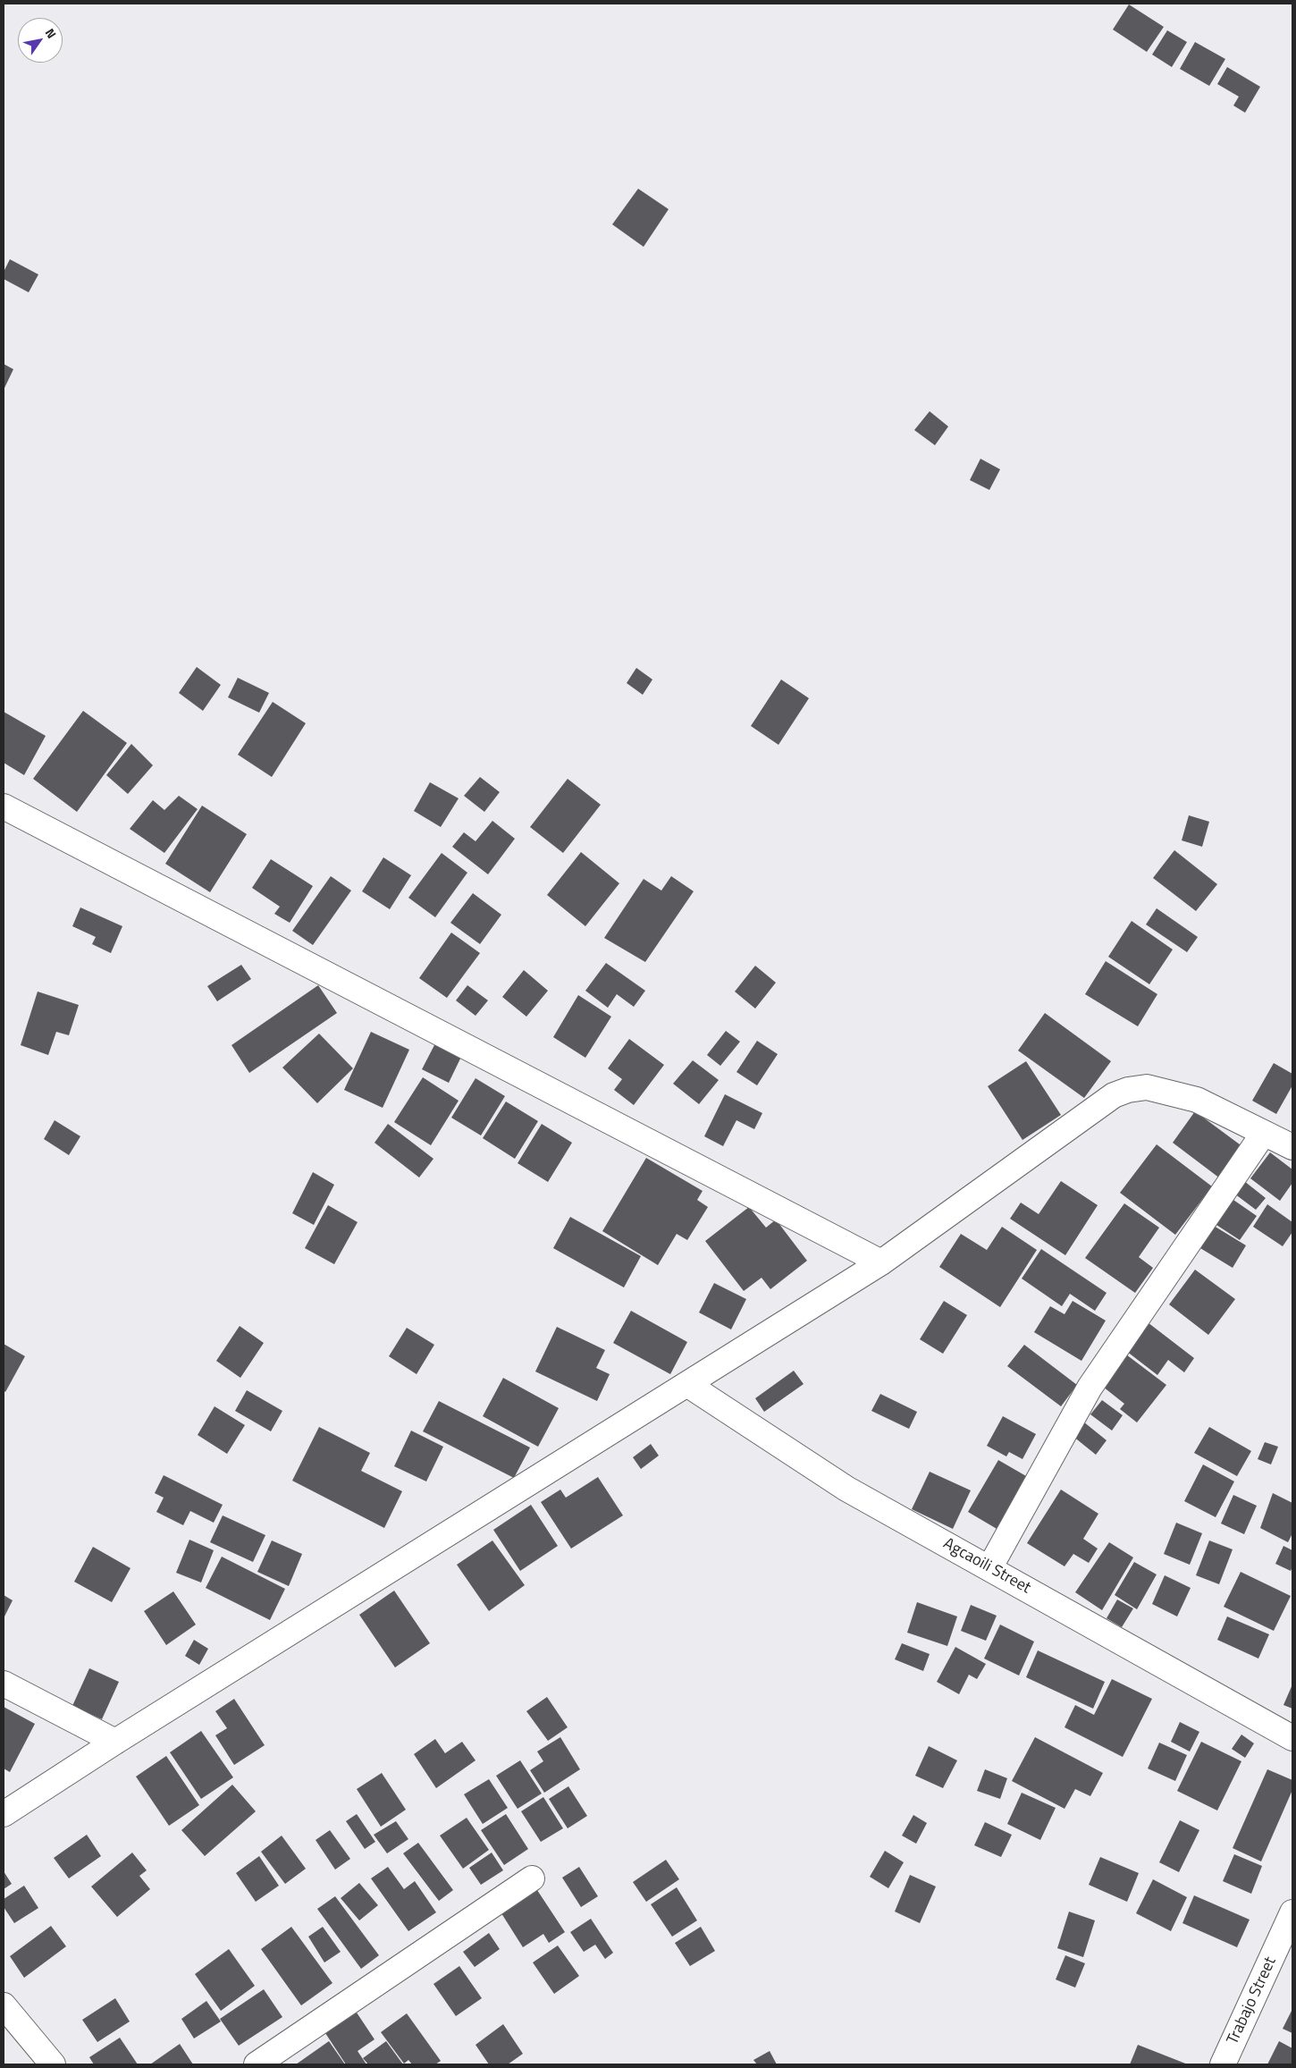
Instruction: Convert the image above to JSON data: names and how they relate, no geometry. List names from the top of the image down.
{
  "streets": {
    "street": ["Agcaoili Street", "Trabajo Street"]
  },
  "north": "top right"
}
